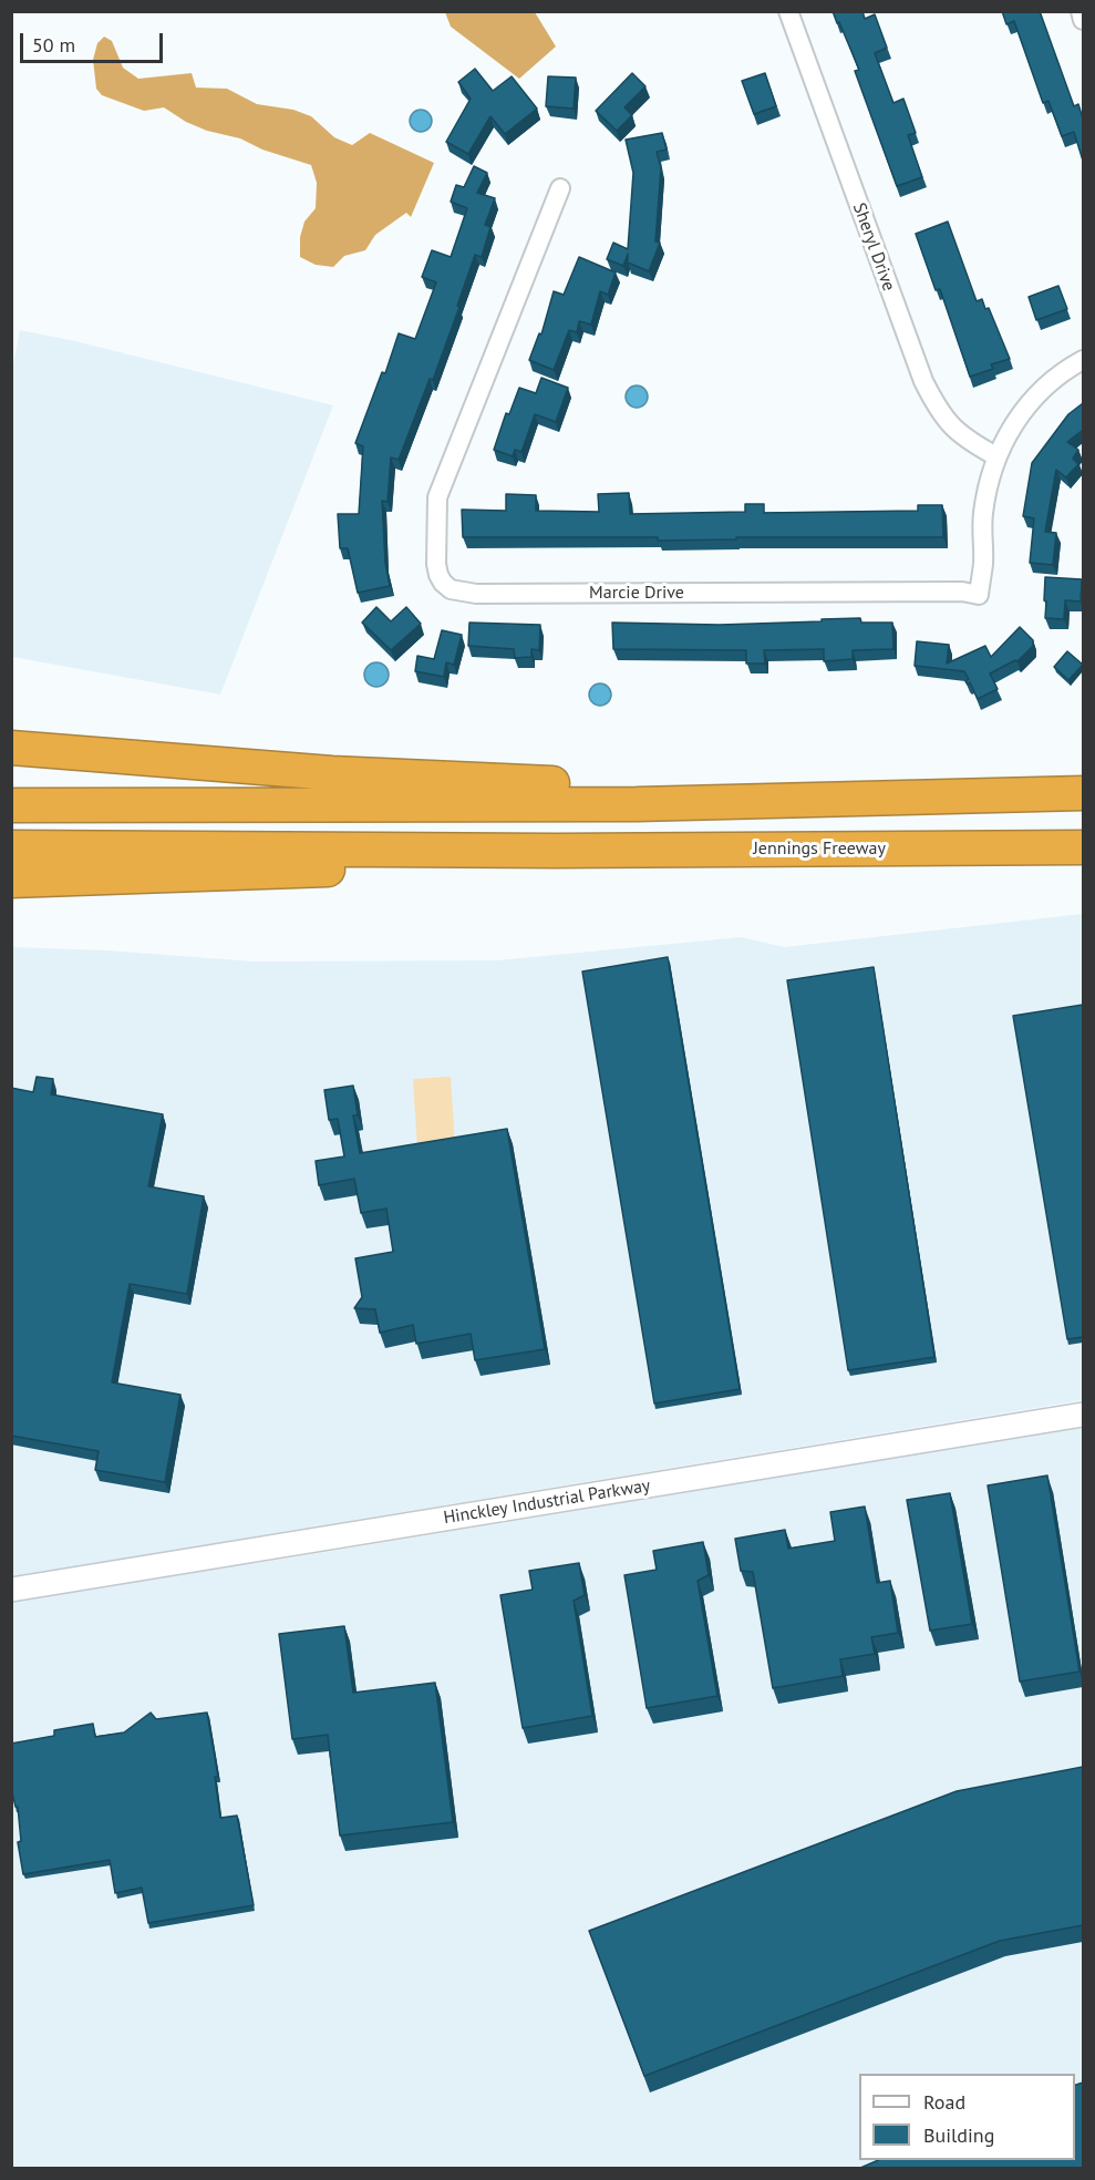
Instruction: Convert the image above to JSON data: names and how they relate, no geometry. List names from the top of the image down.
{
  "streets": {
    "highway": ["Jennings Freeway"],
    "street": ["Sheryl Drive", "Marcie Drive", "Hinckley Industrial Parkway"]
  },
  "crossings": [
    ["Sheryl Drive", "Marcie Drive"]
  ],
  "legend": ["Road", "Building"],
  "scale_bar": "50 m"
}
